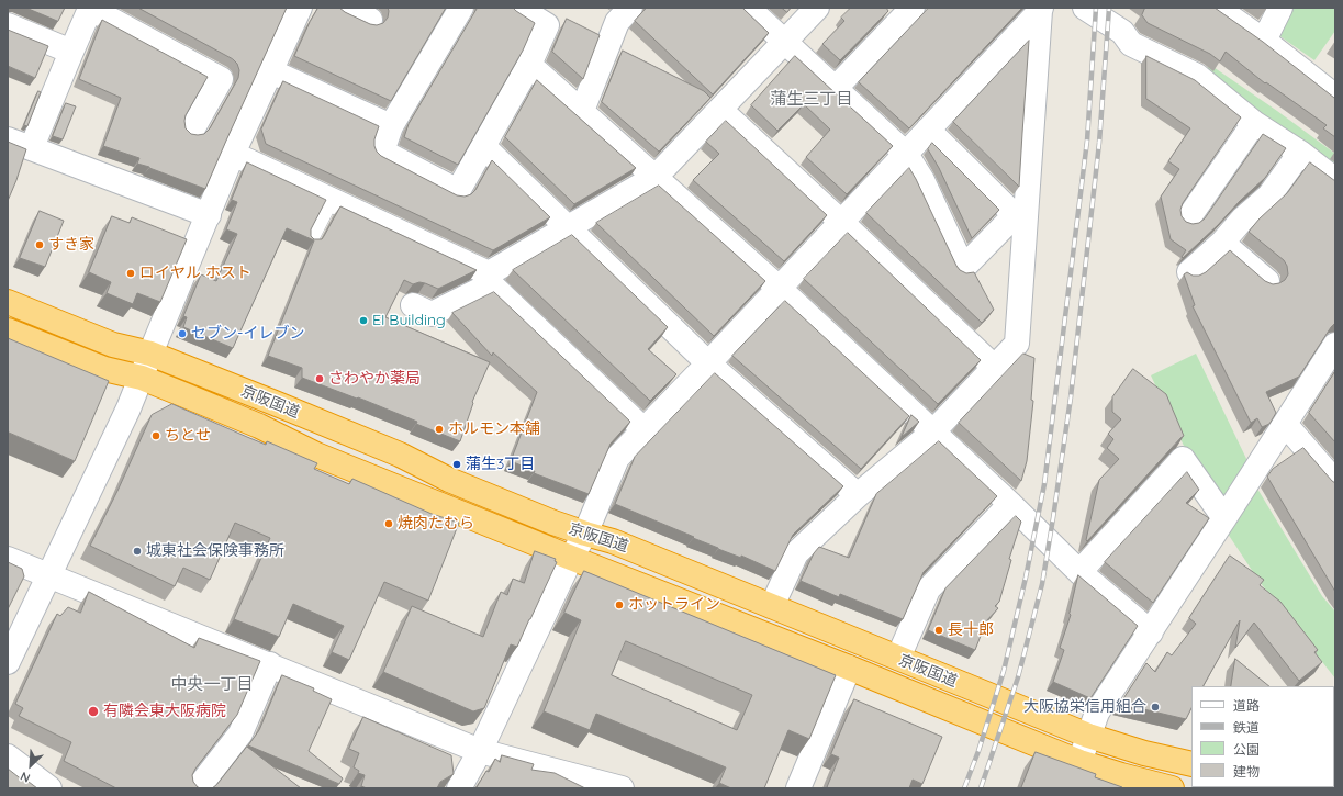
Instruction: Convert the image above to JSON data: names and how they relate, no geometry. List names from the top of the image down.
{
  "streets": {
    "highway": ["京阪国道"]
  },
  "districts": ["蒲生三丁目", "中央一丁目"],
  "places": [
    "すき家",
    "ロイヤル ホスト",
    "EI Building",
    "セブン-イレブン",
    "さわやか薬局",
    "ホルモン本舗",
    "ちとせ",
    "蒲生3丁目",
    "焼肉たむら",
    "城東社会保険事務所",
    "ホットライン",
    "長十郎",
    "大阪協栄信用組合",
    "有隣会東大阪病院"
  ],
  "legend": [
    "道路",
    "鉄道",
    "公園",
    "建物"
  ],
  "north": "bottom left"
}
